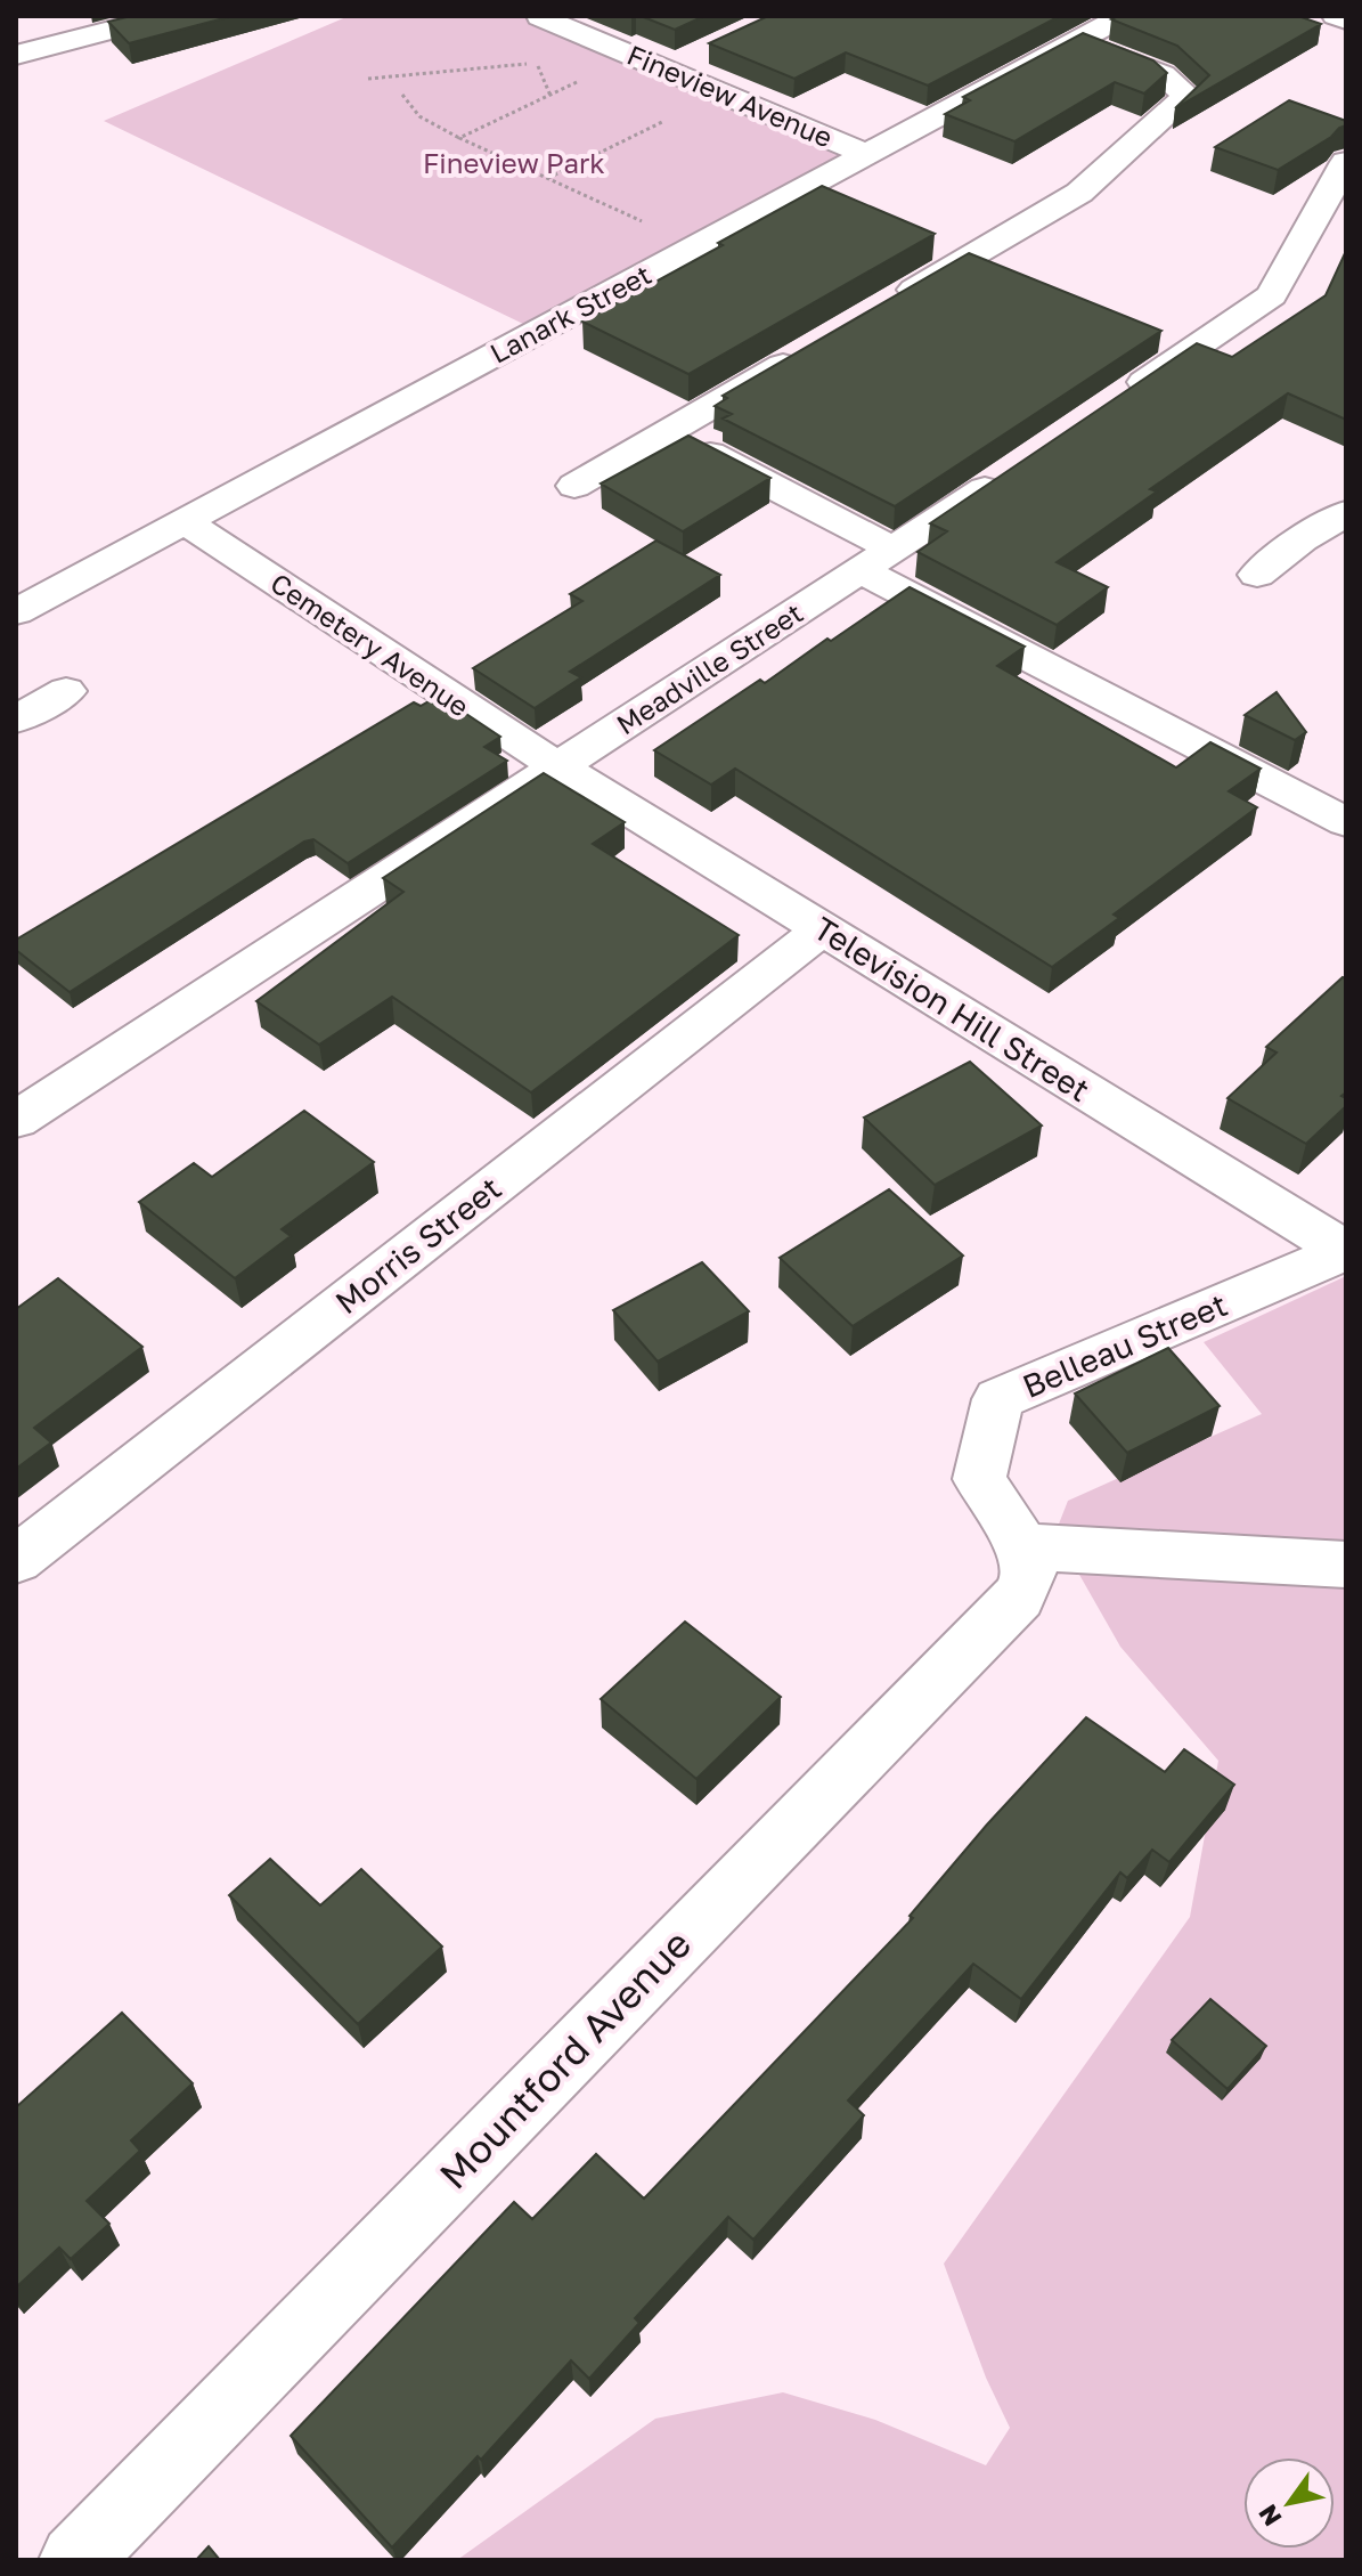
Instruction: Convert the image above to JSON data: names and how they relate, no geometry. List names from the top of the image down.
{
  "streets": {
    "street": [
      "Fineview Avenue",
      "Lanark Street",
      "Cemetery Avenue",
      "Meadville Street",
      "Television Hill Street",
      "Morris Street",
      "Belleau Street",
      "Mountford Avenue"
    ]
  },
  "crossings": [
    ["Fineview Avenue", "Lanark Street"],
    ["Lanark Street", "Cemetery Avenue"],
    ["Cemetery Avenue", "Meadville Street"],
    ["Cemetery Avenue", "Television Hill Street"],
    ["Meadville Street", "Television Hill Street"],
    ["Television Hill Street", "Morris Street"],
    ["Television Hill Street", "Belleau Street"],
    ["Belleau Street", "Mountford Avenue"]
  ],
  "parks": ["Fineview Park"],
  "north": "bottom left"
}
